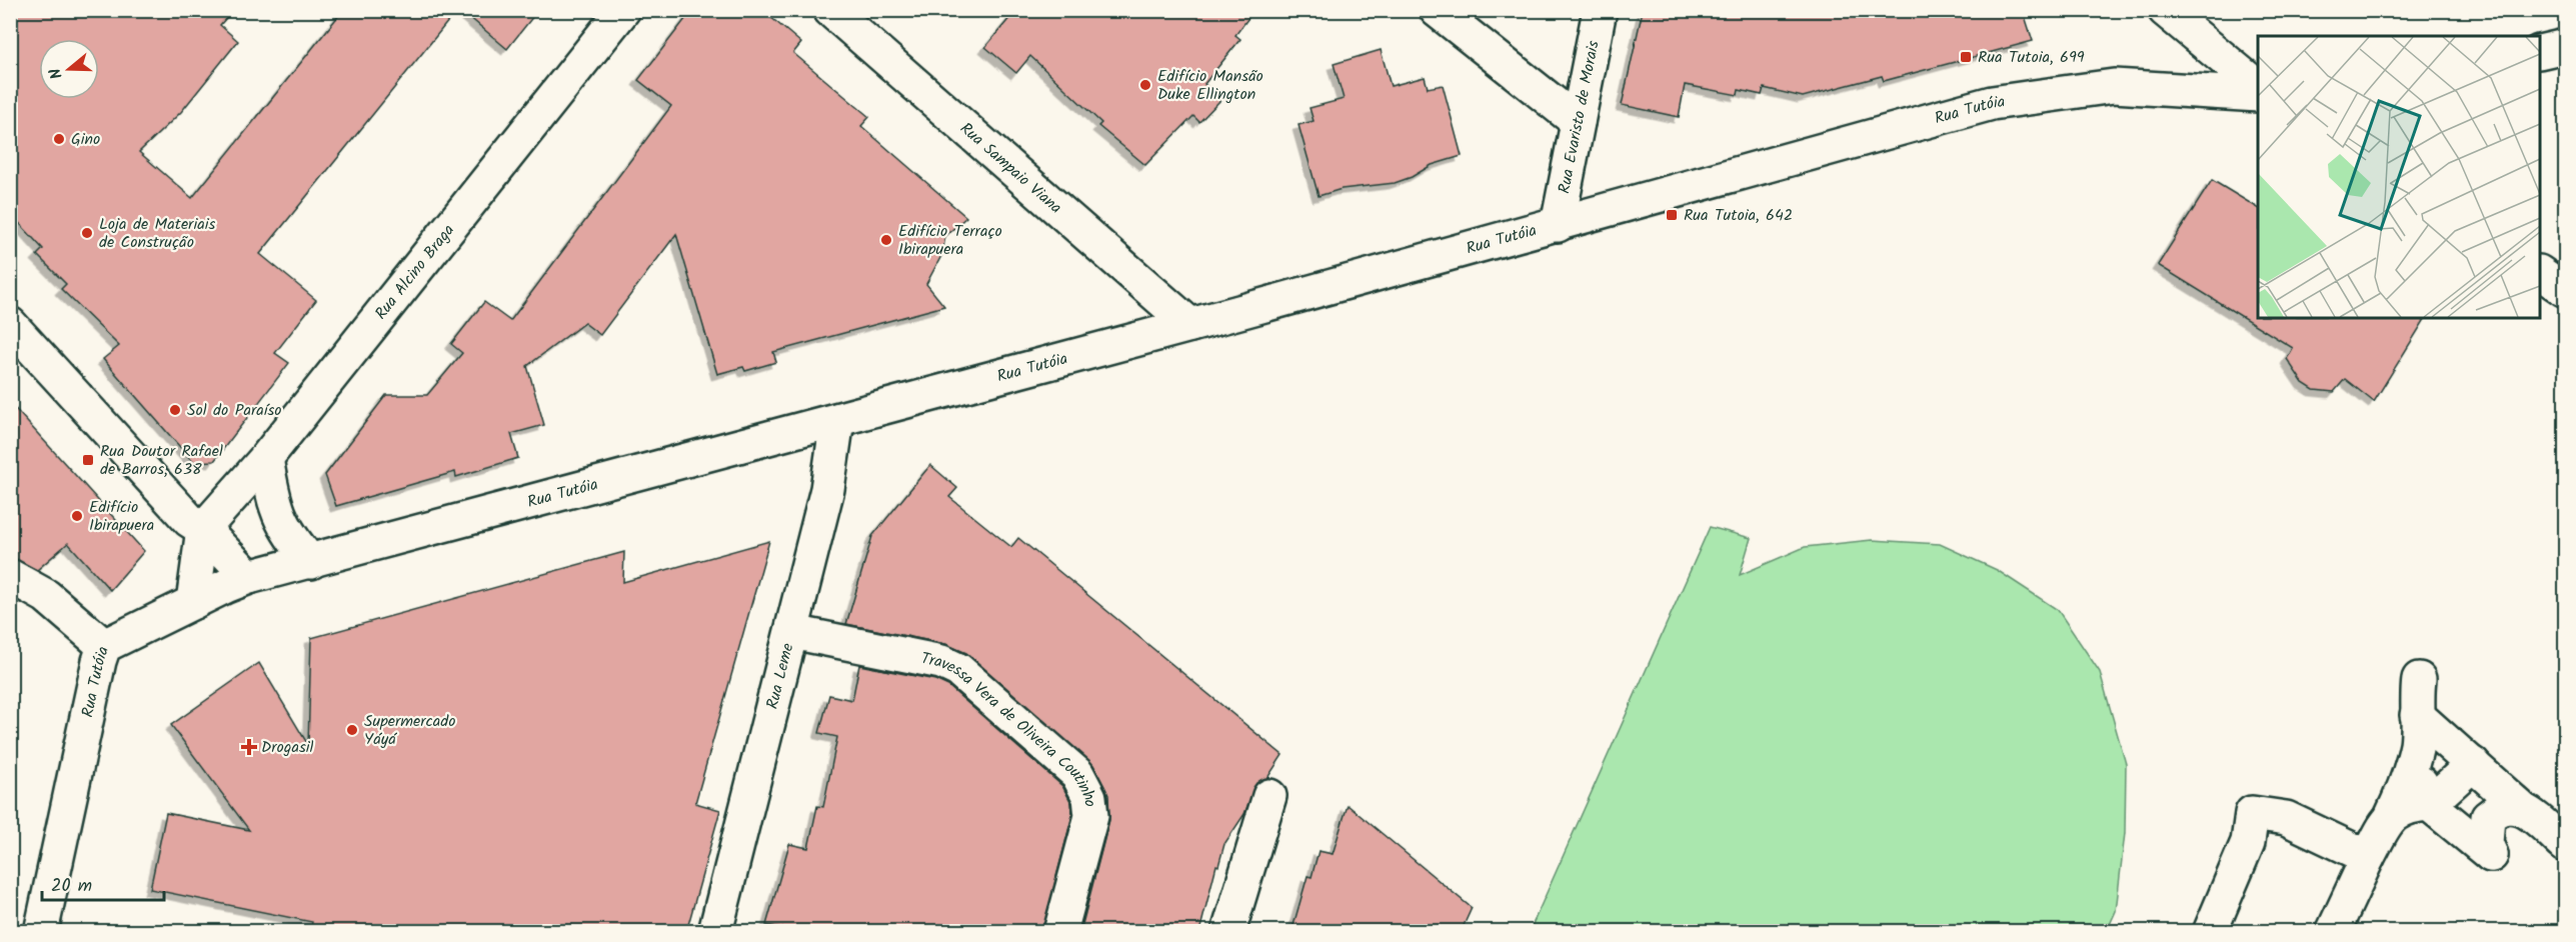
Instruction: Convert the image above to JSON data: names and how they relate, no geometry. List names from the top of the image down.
{
  "streets": {
    "street": [
      "Rua Tutóia",
      "Rua Evaristo de Morais",
      "Rua Sampaio Viana",
      "Rua Alcino Braga",
      "Rua Leme",
      "Travessa Vera de Oliveira Coutinho"
    ]
  },
  "crossings": [
    ["Rua Tutóia", "Rua Evaristo de Morais"],
    ["Rua Tutóia", "Rua Sampaio Viana"],
    ["Rua Tutóia", "Rua Leme"],
    ["Rua Leme", "Travessa Vera de Oliveira Coutinho"]
  ],
  "places": {
    "transit": ["Rua Tutoia, 699", "Rua Tutoia, 642", "Rua Doutor Rafael de Barros, 638"],
    "other": [
      "Edifício Mansão Duke Ellington",
      "Gino",
      "Loja de Materiais de Construção",
      "Edifício Terraço Ibirapuera",
      "Sol do Paraíso",
      "Edifício Ibirapuera",
      "Supermercado Yáyá"
    ],
    "health": ["Drogasil"]
  },
  "scale_bar": "20 m",
  "north": "left"
}
